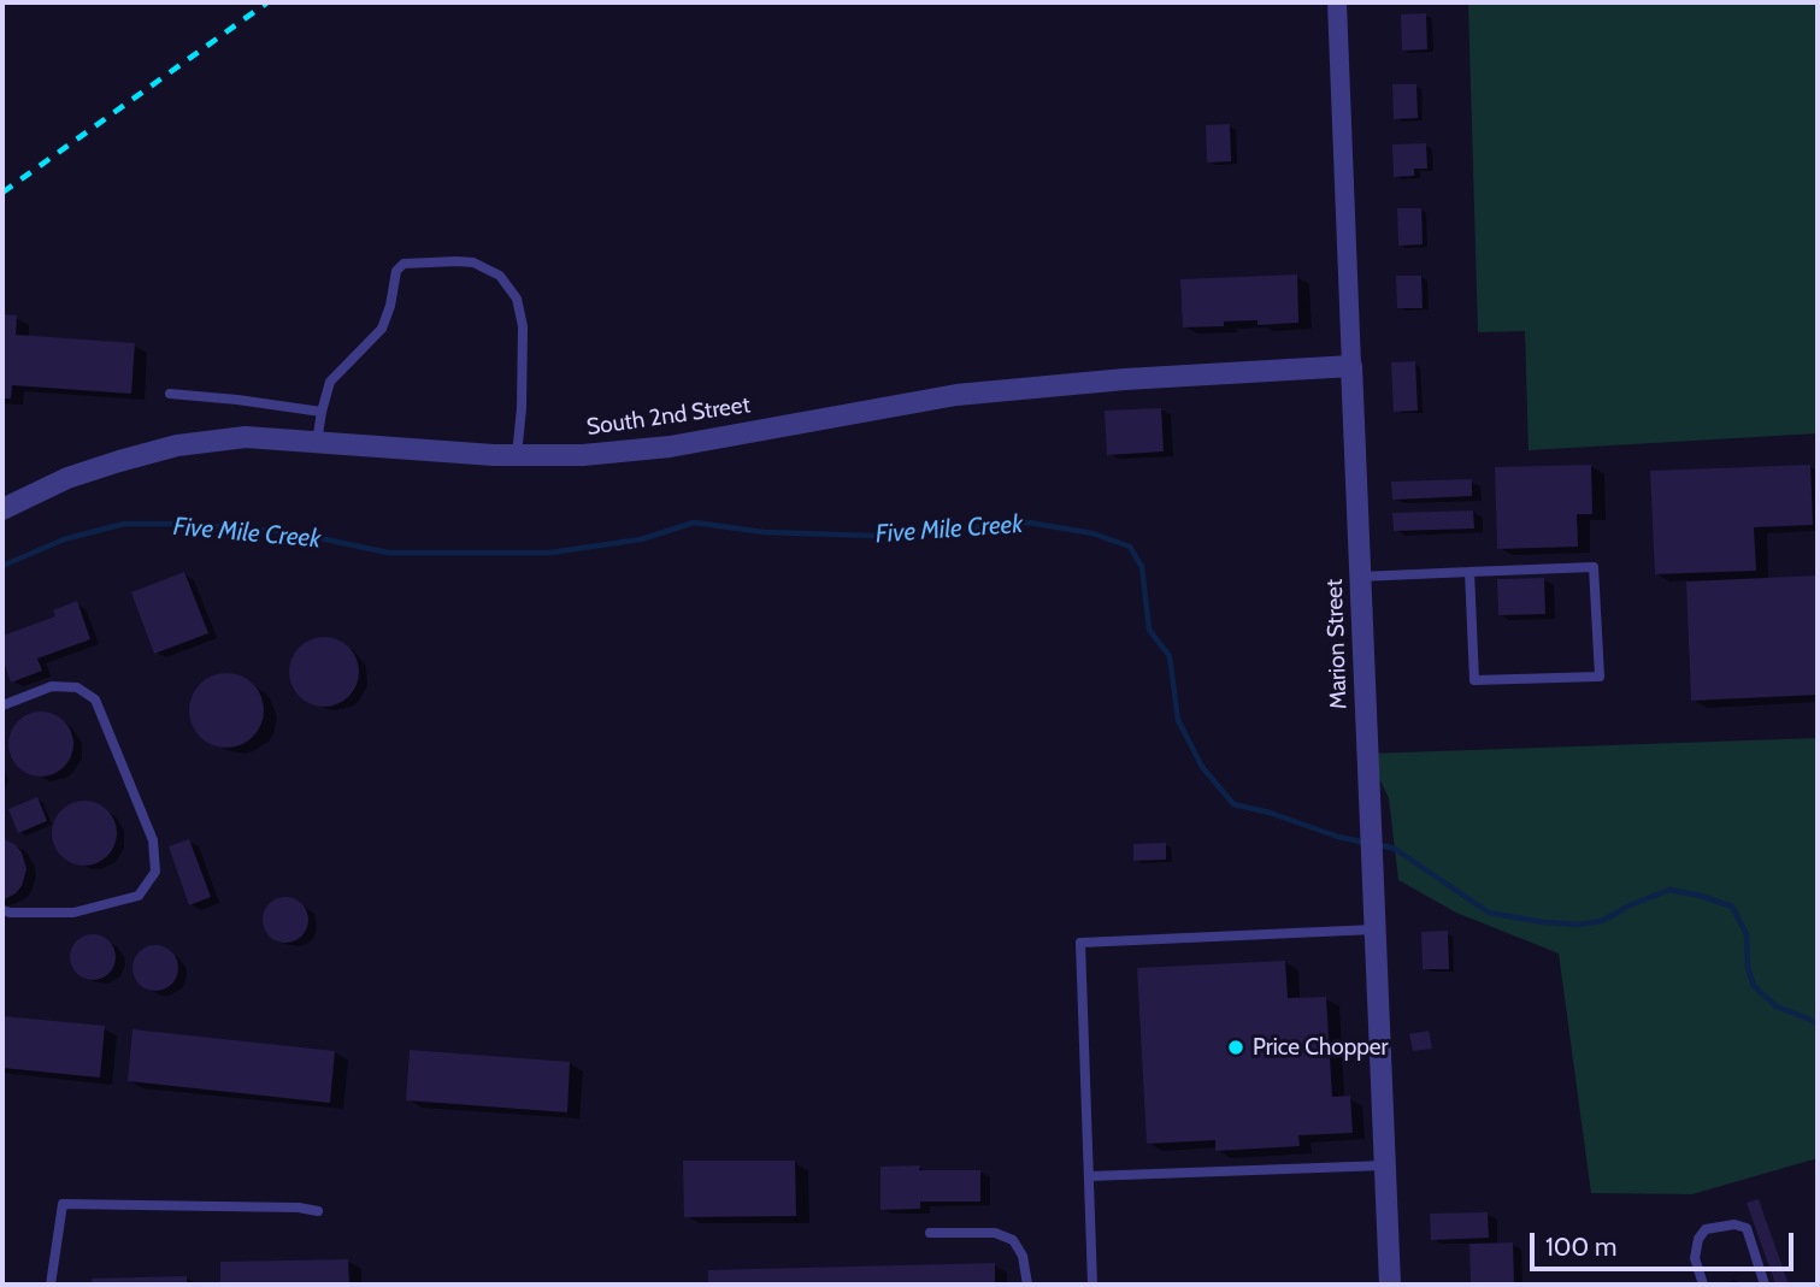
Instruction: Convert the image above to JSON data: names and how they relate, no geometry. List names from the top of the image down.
{
  "streets": {
    "street": ["South 2nd Street", "Marion Street"]
  },
  "crossings": [
    ["South 2nd Street", "Marion Street"]
  ],
  "water": ["Five Mile Creek"],
  "places": ["Price Chopper"],
  "scale_bar": "100 m"
}
